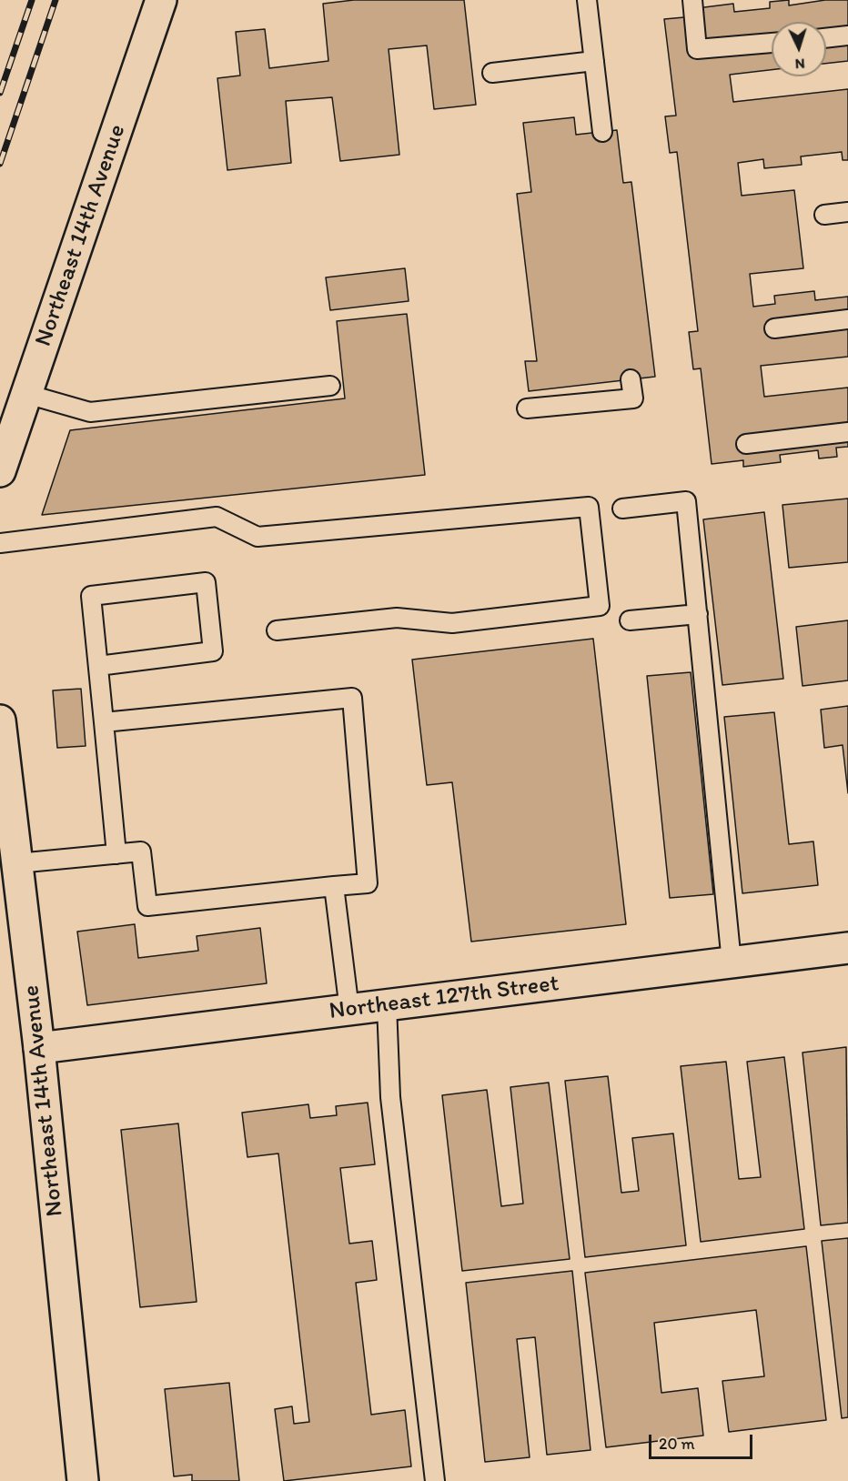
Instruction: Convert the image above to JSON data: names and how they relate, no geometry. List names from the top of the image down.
{
  "streets": {
    "street": ["Northeast 14th Avenue", "Northeast 127th Street"]
  },
  "crossings": [
    ["Northeast 14th Avenue", "Northeast 127th Street"]
  ],
  "scale_bar": "20 m",
  "north": "bottom"
}
